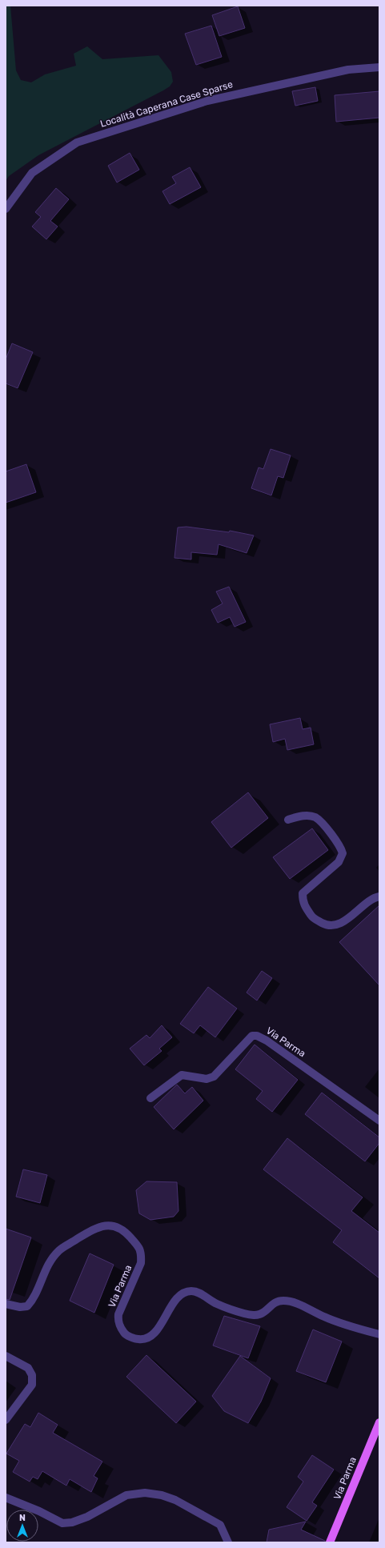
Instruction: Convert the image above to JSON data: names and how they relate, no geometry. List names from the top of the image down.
{
  "streets": {
    "main road": ["Via Parma"],
    "street": ["Località Caperana Case Sparse"]
  },
  "north": "top"
}
